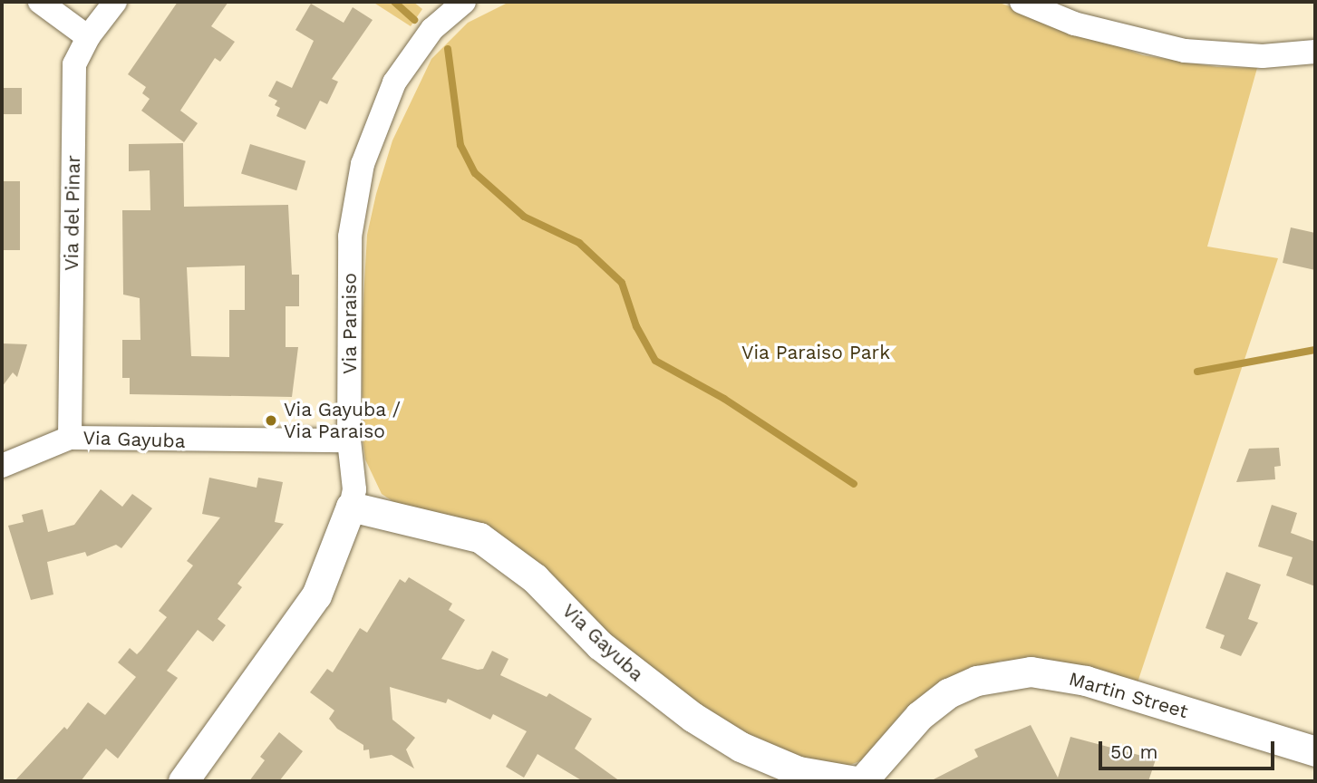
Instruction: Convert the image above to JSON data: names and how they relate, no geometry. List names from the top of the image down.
{
  "streets": {
    "street": [
      "Via del Pinar",
      "Via Paraiso",
      "Via Gayuba",
      "Martin Street"
    ]
  },
  "crossings": [
    ["Via del Pinar", "Via Gayuba"],
    ["Via Paraiso", "Via Gayuba"]
  ],
  "parks": ["Via Paraiso Park"],
  "places": ["Via Gayuba / Via Paraiso"],
  "scale_bar": "50 m"
}
